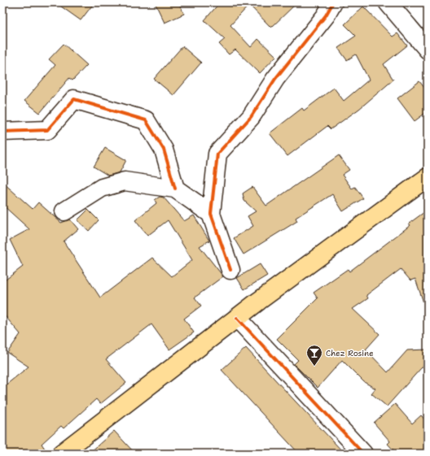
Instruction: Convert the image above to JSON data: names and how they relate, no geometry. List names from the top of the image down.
{
  "places": {
    "bar": ["Chez Rosine"]
  }
}
